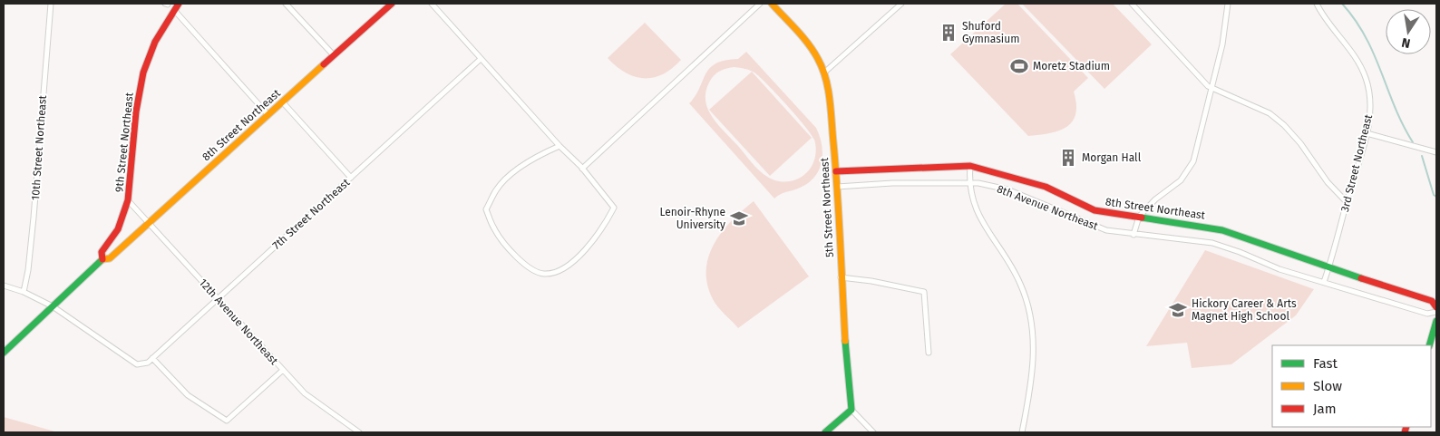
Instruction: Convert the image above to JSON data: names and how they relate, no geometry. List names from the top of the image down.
{
  "streets": {
    "street": [
      "8th Street Northeast",
      "9th Street Northeast",
      "10th Street Northeast",
      "3rd Street Northeast",
      "5th Street Northeast",
      "8th Avenue Northeast",
      "7th Street Northeast",
      "12th Avenue Northeast"
    ]
  },
  "crossings": [
    ["8th Street Northeast", "9th Street Northeast"],
    ["8th Street Northeast", "3rd Street Northeast"],
    ["8th Street Northeast", "5th Street Northeast"],
    ["8th Street Northeast", "12th Avenue Northeast"],
    ["9th Street Northeast", "12th Avenue Northeast"],
    ["3rd Street Northeast", "8th Avenue Northeast"],
    ["5th Street Northeast", "8th Avenue Northeast"],
    ["7th Street Northeast", "12th Avenue Northeast"]
  ],
  "places": {
    "building": ["Shuford Gymnasium", "Morgan Hall"],
    "sports": ["Moretz Stadium"],
    "school or university": ["Lenoir-Rhyne University", "Hickory Career & Arts Magnet High School"]
  },
  "legend": ["Fast", "Slow", "Jam"],
  "north": "bottom"
}
